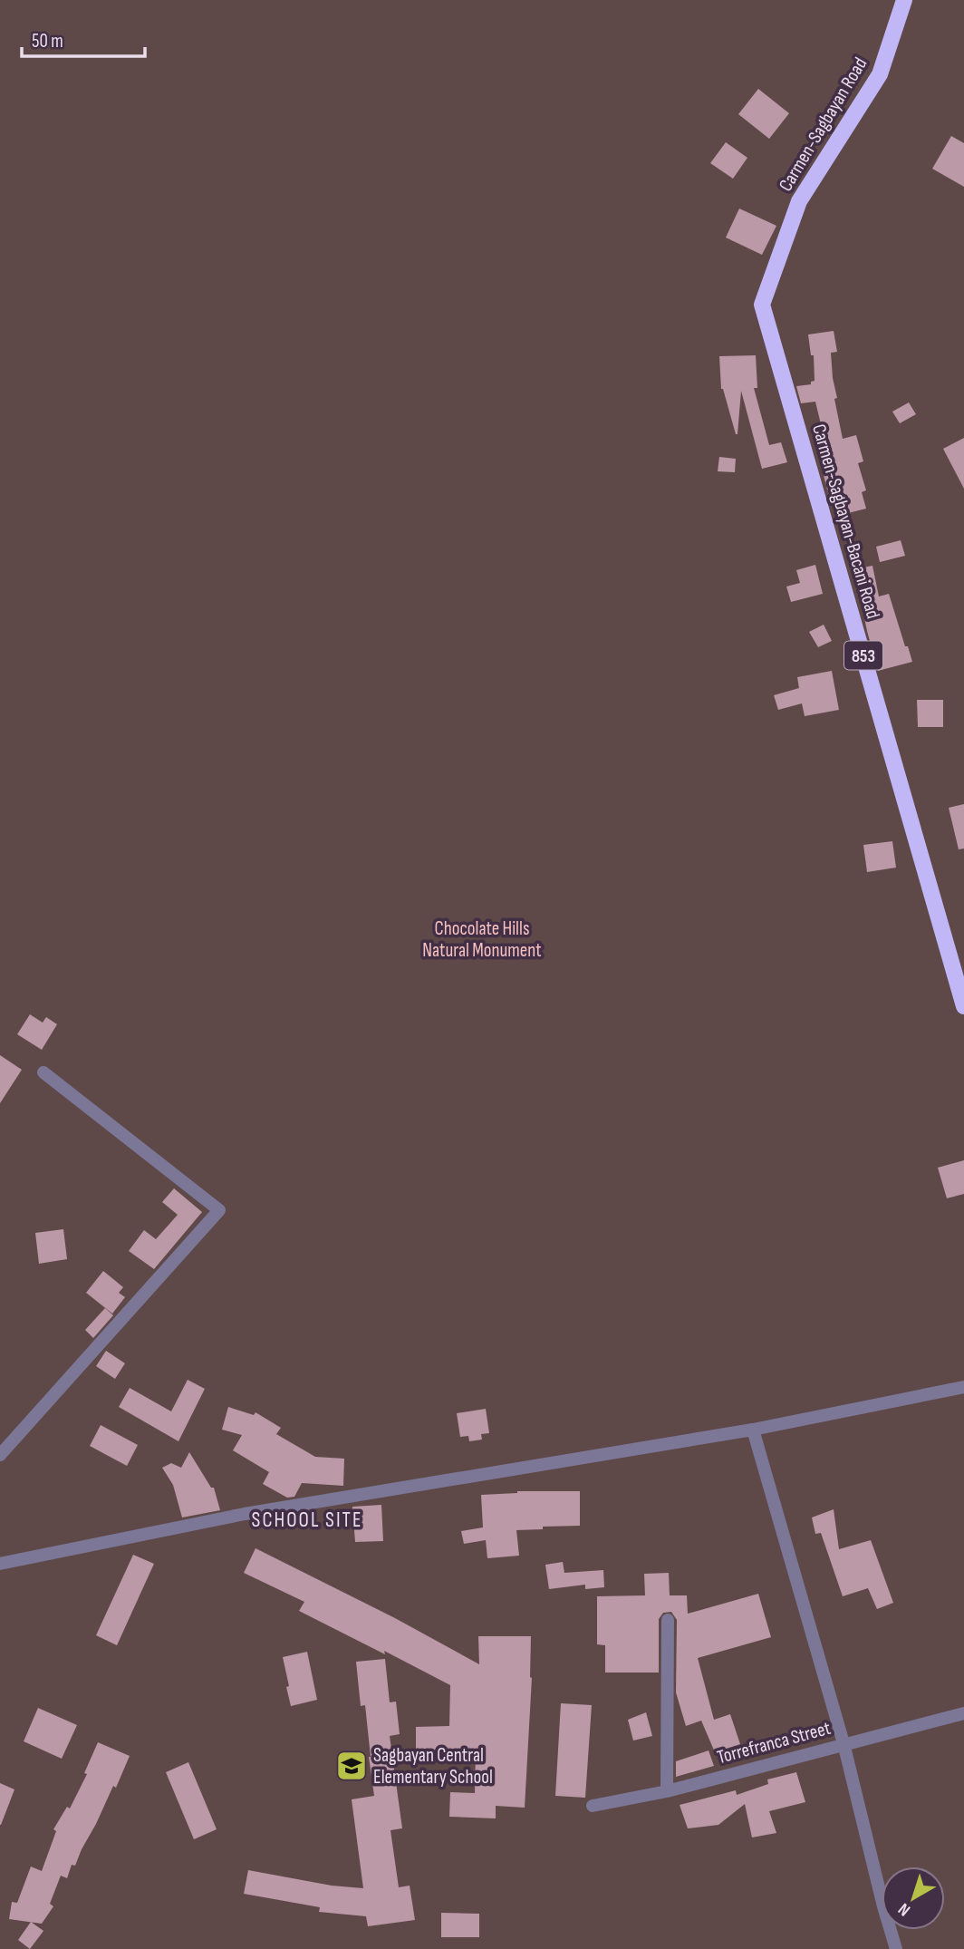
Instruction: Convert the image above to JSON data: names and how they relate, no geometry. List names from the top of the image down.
{
  "streets": {
    "main road": ["Carmen-Sagbayan Road", "Carmen-Sagbayan-Bacani Road", "853"],
    "street": ["Torrefranca Street"]
  },
  "crossings": [
    ["Carmen-Sagbayan Road", "Carmen-Sagbayan-Bacani Road"]
  ],
  "districts": ["SCHOOL SITE"],
  "parks": ["Chocolate Hills Natural Monument"],
  "places": {
    "school or university": ["Sagbayan Central Elementary School"]
  },
  "scale_bar": "50 m",
  "north": "bottom left"
}
